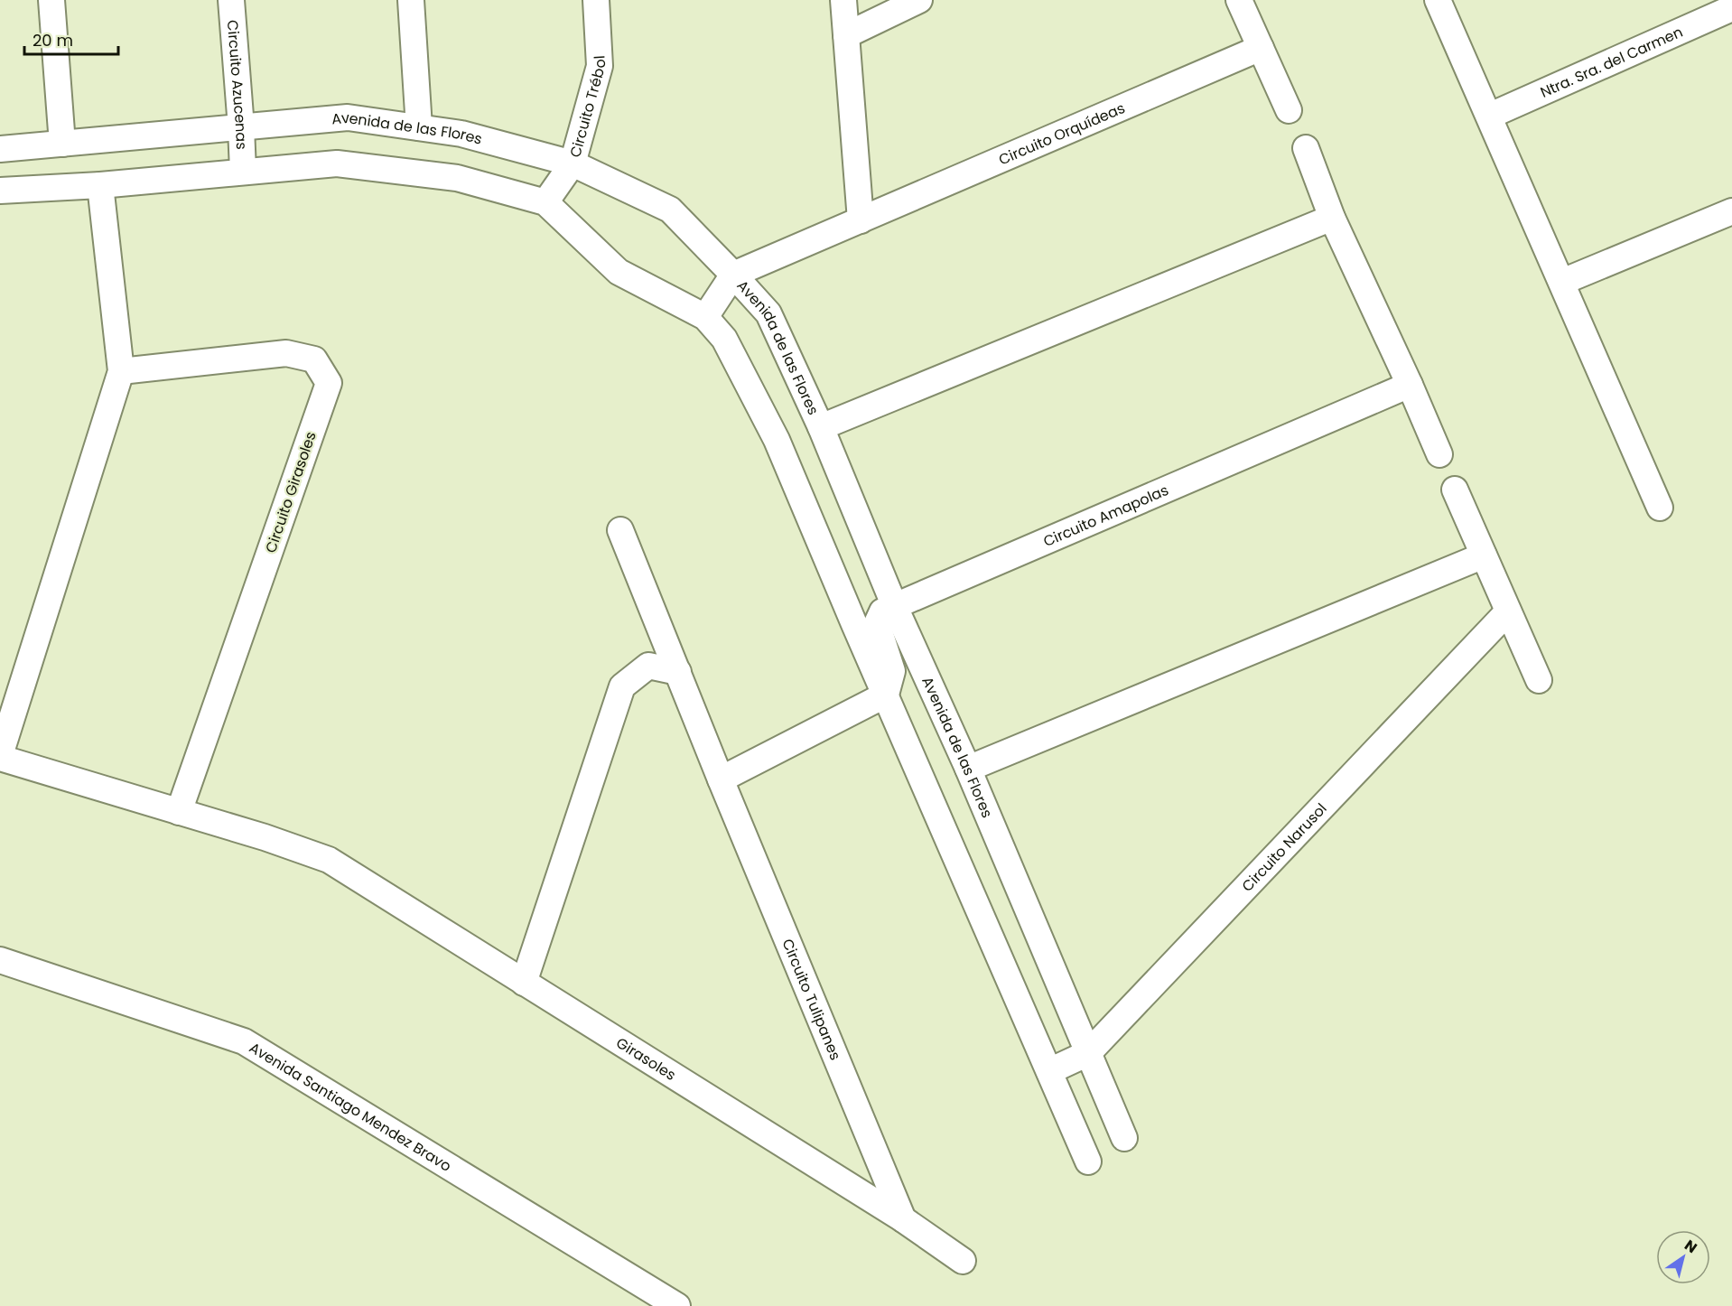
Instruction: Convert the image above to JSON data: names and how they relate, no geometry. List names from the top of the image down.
{
  "streets": {
    "street": [
      "Ntra. Sra. del Carmen",
      "Circuito Azucenas",
      "Circuito Trébol",
      "Avenida de las Flores",
      "Circuito Orquídeas",
      "Circuito Girasoles",
      "Circuito Amapolas",
      "Circuito Narusol",
      "Circuito Tulipanes",
      "Girasoles",
      "Avenida Santiago Mendez Bravo"
    ]
  },
  "crossings": [
    ["Circuito Azucenas", "Avenida de las Flores"],
    ["Circuito Trébol", "Avenida de las Flores"],
    ["Avenida de las Flores", "Circuito Orquídeas"],
    ["Avenida de las Flores", "Circuito Amapolas"],
    ["Avenida de las Flores", "Circuito Narusol"],
    ["Circuito Girasoles", "Girasoles"],
    ["Circuito Tulipanes", "Girasoles"]
  ],
  "scale_bar": "20 m",
  "north": "top right"
}
